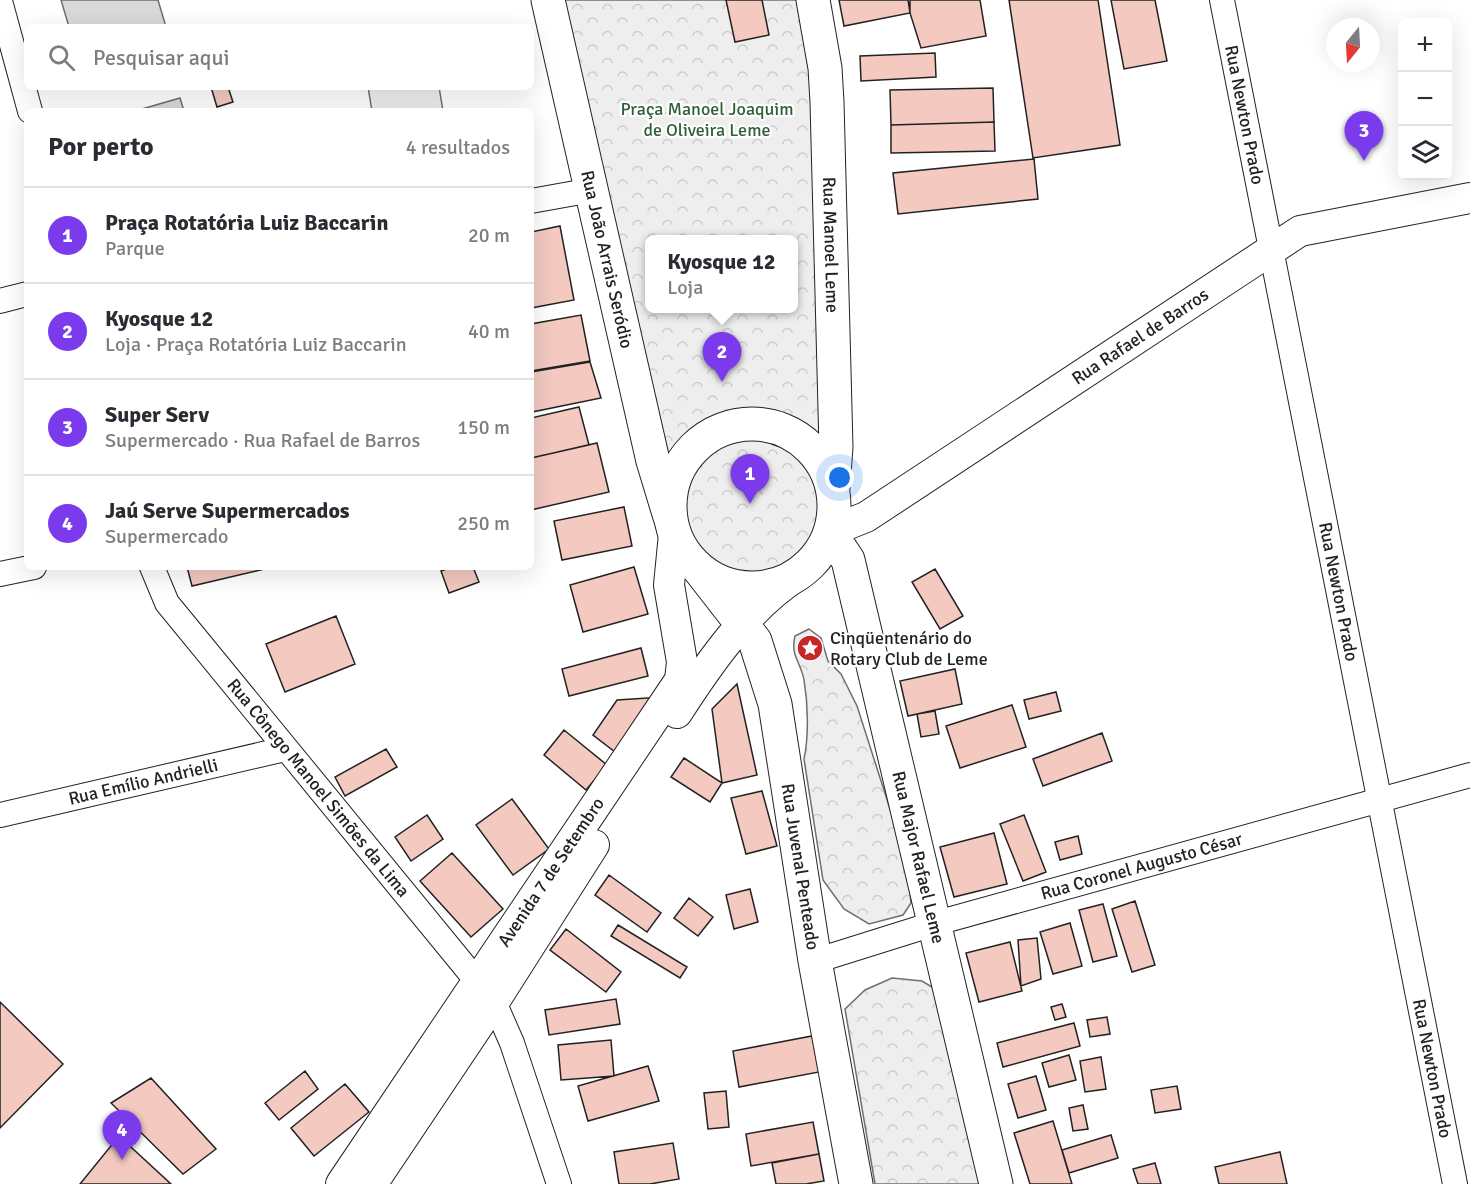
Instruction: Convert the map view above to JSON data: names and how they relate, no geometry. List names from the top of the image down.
{
  "streets": {
    "main road": [
      "Rua Manoel Leme",
      "Rua João Arrais Seródio",
      "Rua Major Rafael Leme",
      "Rua Juvenal Penteado"
    ],
    "street": [
      "Rua Newton Prado",
      "Rua Rafael de Barros",
      "Rua Emílio Andrielli",
      "Rua Cônego Manoel Simões da Lima",
      "Rua Coronel Augusto César",
      "Avenida 7 de Setembro"
    ]
  },
  "crossings": [
    ["Rua Newton Prado", "Rua Rafael de Barros"],
    ["Rua Newton Prado", "Rua Coronel Augusto César"],
    ["Rua Manoel Leme", "Rua João Arrais Seródio"],
    ["Rua Manoel Leme", "Rua Rafael de Barros"],
    ["Rua Manoel Leme", "Rua Major Rafael Leme"],
    ["Rua Manoel Leme", "Rua Juvenal Penteado"],
    ["Rua Manoel Leme", "Avenida 7 de Setembro"],
    ["Rua João Arrais Seródio", "Rua Rafael de Barros"],
    ["Rua João Arrais Seródio", "Rua Major Rafael Leme"],
    ["Rua João Arrais Seródio", "Rua Juvenal Penteado"],
    ["Rua João Arrais Seródio", "Avenida 7 de Setembro"],
    ["Rua Rafael de Barros", "Rua Major Rafael Leme"],
    ["Rua Rafael de Barros", "Rua Juvenal Penteado"],
    ["Rua Rafael de Barros", "Avenida 7 de Setembro"],
    ["Rua Emílio Andrielli", "Rua Cônego Manoel Simões da Lima"],
    ["Rua Cônego Manoel Simões da Lima", "Avenida 7 de Setembro"],
    ["Rua Major Rafael Leme", "Rua Coronel Augusto César"],
    ["Rua Major Rafael Leme", "Rua Juvenal Penteado"],
    ["Rua Major Rafael Leme", "Avenida 7 de Setembro"],
    ["Rua Coronel Augusto César", "Rua Juvenal Penteado"],
    ["Rua Juvenal Penteado", "Avenida 7 de Setembro"]
  ],
  "parks": ["Praça Manoel Joaquim de Oliveira Leme"],
  "places": {
    "place": ["Cinqüentenário do Rotary Club de Leme"]
  },
  "north": "bottom",
  "page": {
    "map_buttons": ["+", "−"],
    "search": "Pesquisar aqui",
    "heading": ["Por perto", "4 resultados"],
    "pins": [
      "3",
      "2",
      "1",
      "4"
    ],
    "list": [
      {
        "mark": "1",
        "name": "Praça Rotatória Luiz Baccarin",
        "note": "Parque",
        "value": "20 m"
      },
      {
        "mark": "2",
        "name": "Kyosque 12",
        "note": "Loja · Praça Rotatória Luiz Baccarin",
        "value": "40 m"
      },
      {
        "mark": "3",
        "name": "Super Serv",
        "note": "Supermercado · Rua Rafael de Barros",
        "value": "150 m"
      },
      {
        "mark": "4",
        "name": "Jaú Serve Supermercados",
        "note": "Supermercado",
        "value": "250 m"
      }
    ],
    "popup": ["Kyosque 12", "Loja"]
  }
}
